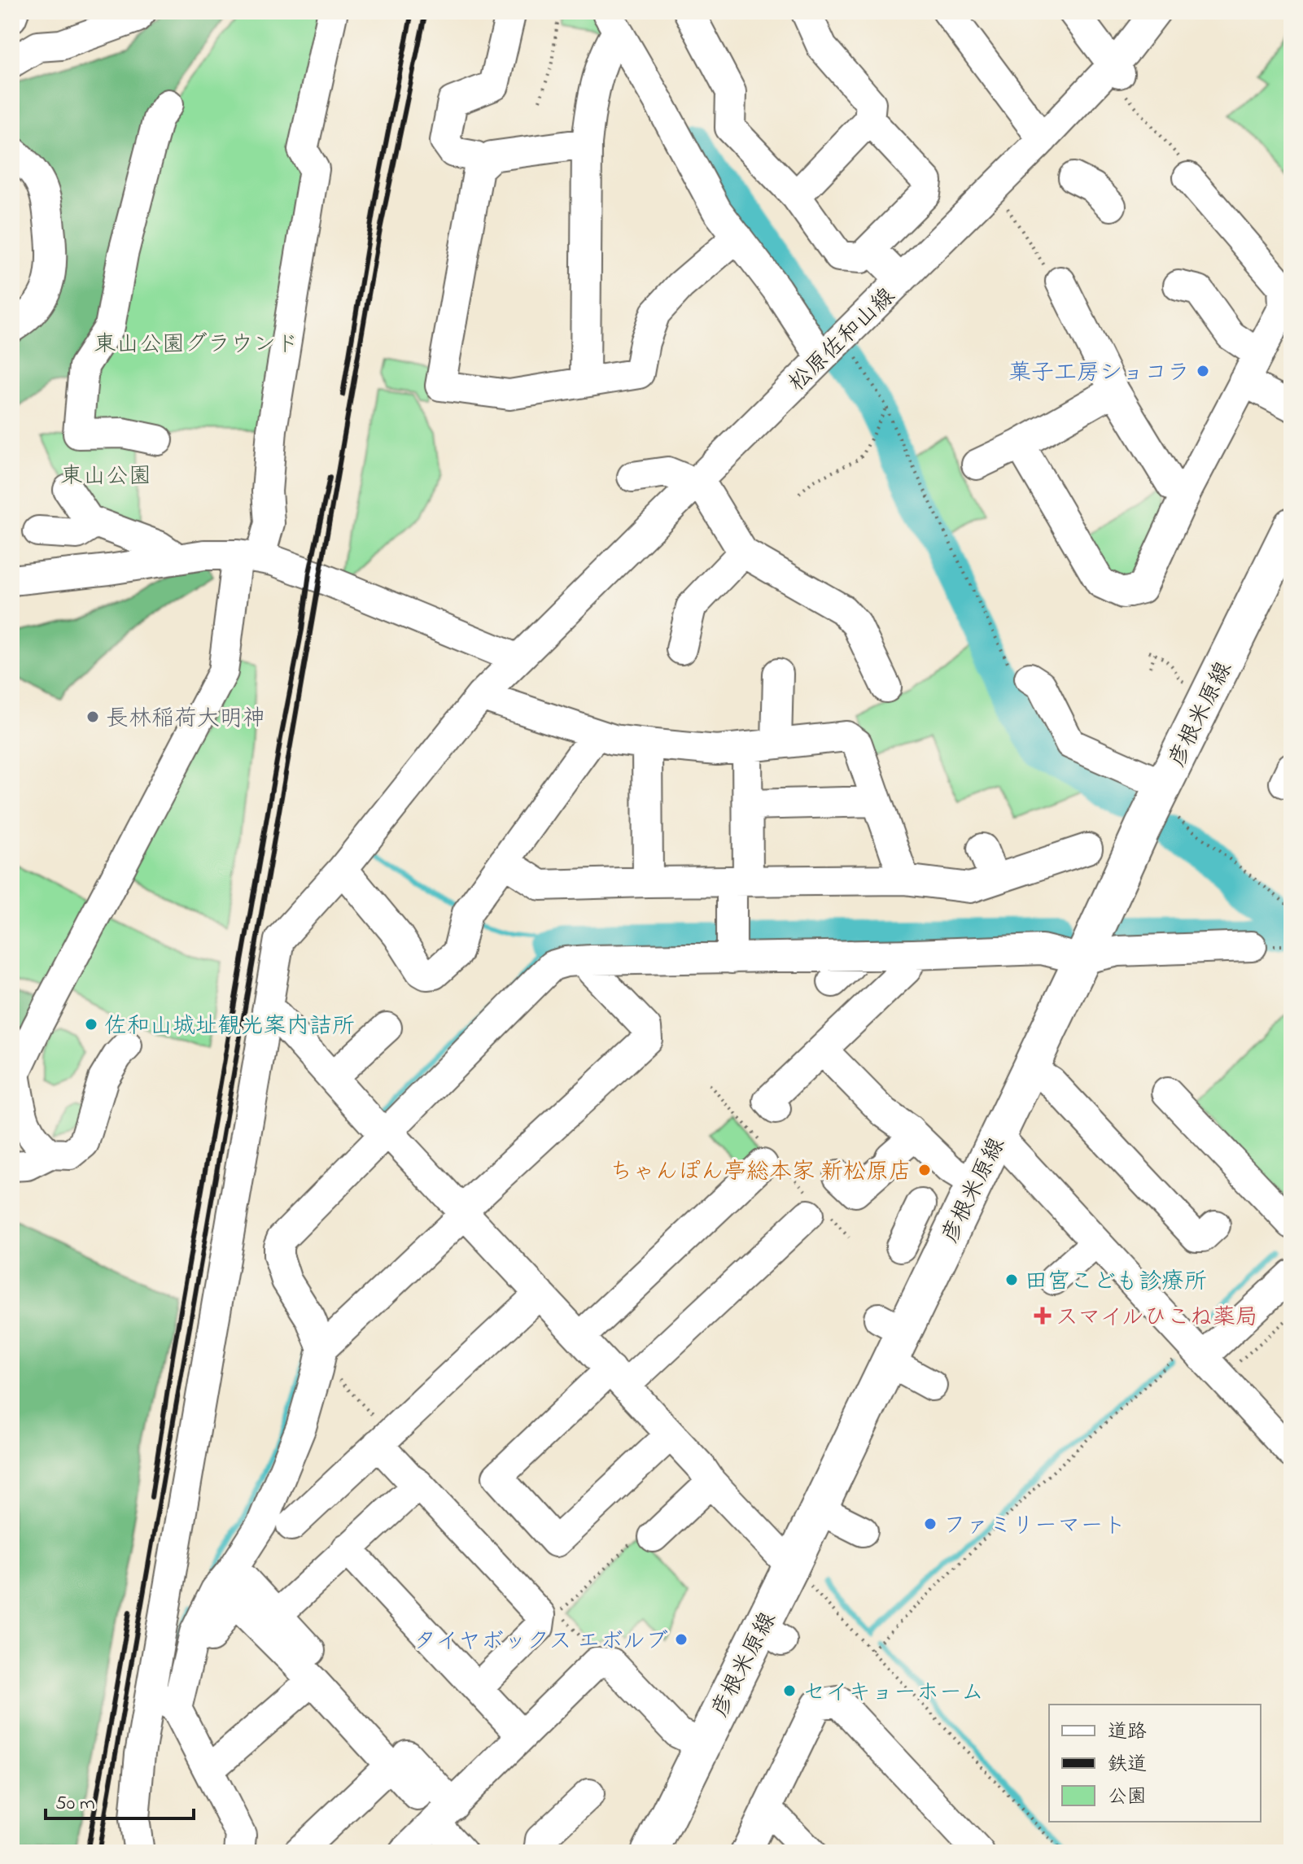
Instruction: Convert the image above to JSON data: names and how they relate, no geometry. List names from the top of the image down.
{
  "streets": {
    "main road": ["彦根米原線"],
    "street": ["松原佐和山線"]
  },
  "parks": ["東山公園グラウンド", "東山公園"],
  "places": {
    "other": [
      "菓子工房ショコラ",
      "長林稲荷大明神",
      "佐和山城址観光案内詰所",
      "ちゃんぽん亭総本家 新松原店",
      "田宮こども診療所",
      "ファミリーマート",
      "タイヤボックス エボルブ",
      "セイキョーホーム"
    ],
    "health": ["スマイルひこね薬局"]
  },
  "legend": ["道路", "鉄道", "公園"],
  "scale_bar": "50 m"
}
